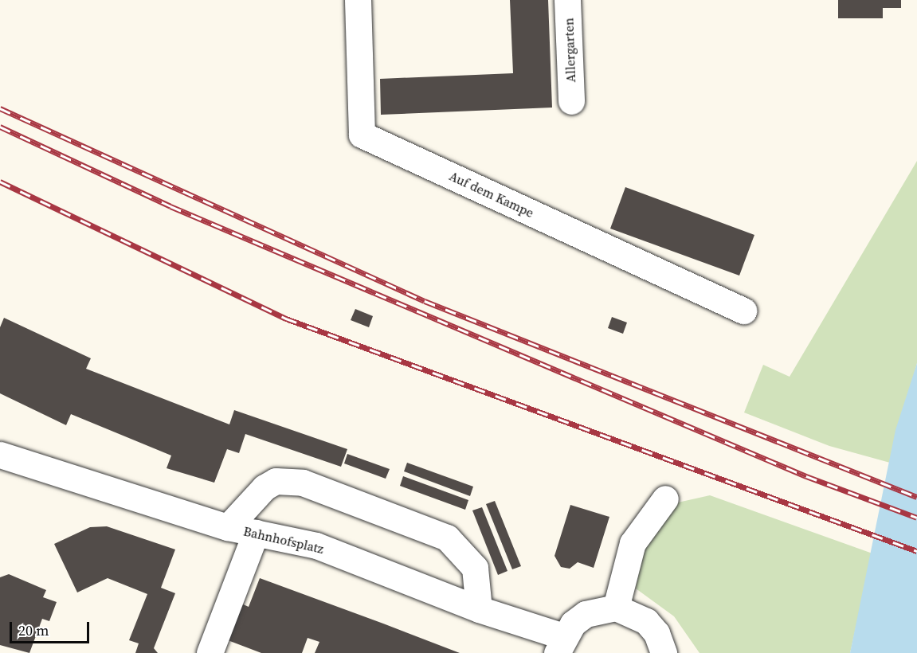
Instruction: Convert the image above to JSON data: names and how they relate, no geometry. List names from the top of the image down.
{
  "streets": {
    "street": ["Allergarten", "Auf dem Kampe", "Bahnhofsplatz"]
  },
  "scale_bar": "20 m"
}
